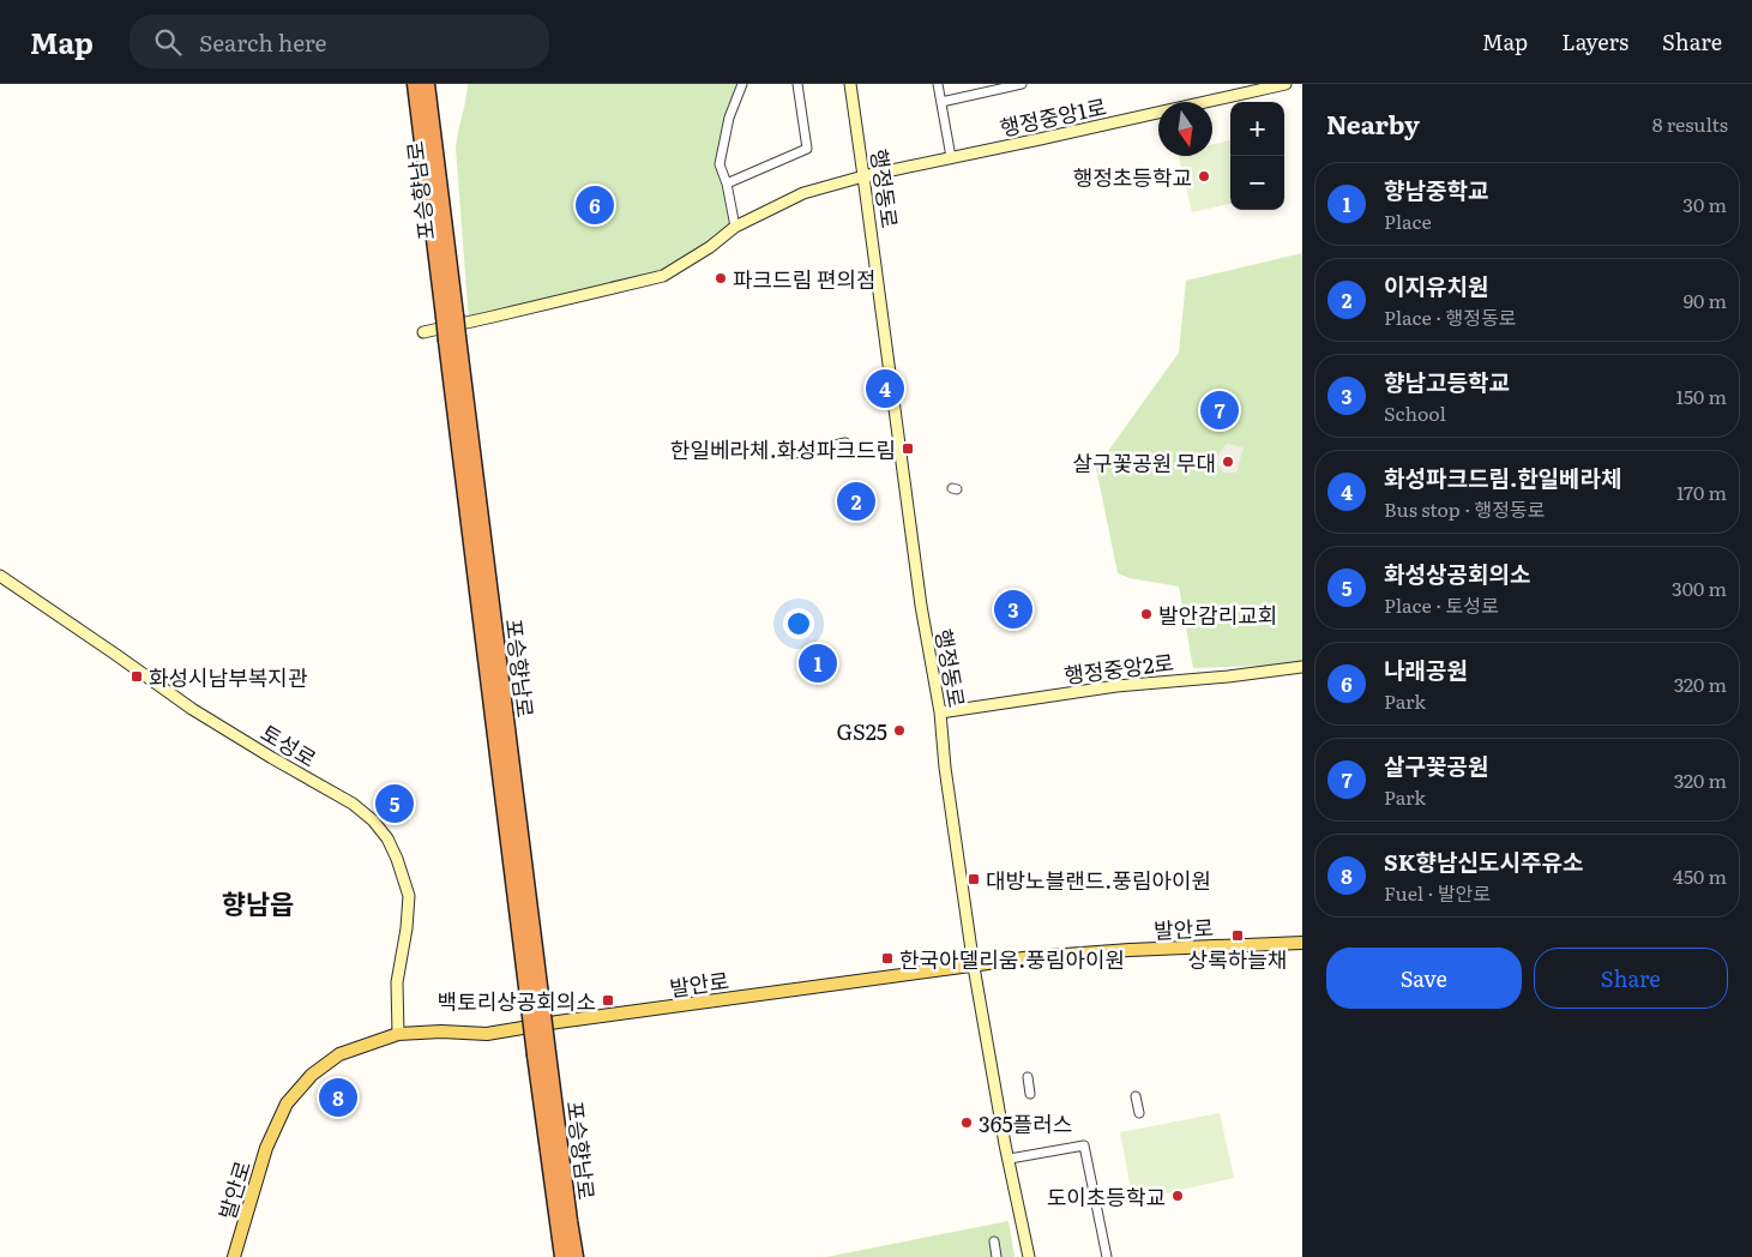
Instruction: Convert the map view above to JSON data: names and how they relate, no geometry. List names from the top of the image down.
{
  "streets": {
    "highway": ["포승향남로"],
    "main road": ["발안로"],
    "street": [
      "행정중앙1로",
      "행정동로",
      "행정중앙2로",
      "토성로"
    ]
  },
  "crossings": [
    ["행정중앙1로", "행정동로"],
    ["행정동로", "행정중앙2로"],
    ["행정동로", "발안로"],
    ["토성로", "발안로"]
  ],
  "districts": ["향남읍"],
  "places": {
    "other": [
      "행정초등학교",
      "파크드림 편의점",
      "살구꽃공원 무대",
      "발안감리교회",
      "GS25",
      "365플러스",
      "도이초등학교"
    ],
    "transit": [
      "한일베라체.화성파크드림",
      "화성시남부복지관",
      "대방노블랜드.풍림아이원",
      "상록하늘채",
      "한국아델리움.풍림아이원",
      "백토리상공회의소"
    ]
  },
  "north": "bottom",
  "page": {
    "header": "Map",
    "search": "Search here",
    "nav": ["Map", "Layers", "Share"],
    "heading": ["Nearby", "8 results"],
    "map_buttons": ["+", "−"],
    "list": [
      {
        "mark": "1",
        "name": "향남중학교",
        "note": "Place",
        "value": "30 m"
      },
      {
        "mark": "2",
        "name": "이지유치원",
        "note": "Place · 행정동로",
        "value": "90 m"
      },
      {
        "mark": "3",
        "name": "향남고등학교",
        "note": "School",
        "value": "150 m"
      },
      {
        "mark": "4",
        "name": "화성파크드림.한일베라체",
        "note": "Bus stop · 행정동로",
        "value": "170 m"
      },
      {
        "mark": "5",
        "name": "화성상공회의소",
        "note": "Place · 토성로",
        "value": "300 m"
      },
      {
        "mark": "6",
        "name": "나래공원",
        "note": "Park",
        "value": "320 m"
      },
      {
        "mark": "7",
        "name": "살구꽃공원",
        "note": "Park",
        "value": "320 m"
      },
      {
        "mark": "8",
        "name": "SK향남신도시주유소",
        "note": "Fuel · 발안로",
        "value": "450 m"
      }
    ],
    "pins": [
      "6",
      "4",
      "7",
      "2",
      "3",
      "1",
      "5",
      "8"
    ],
    "buttons": ["Save", "Share"]
  }
}
